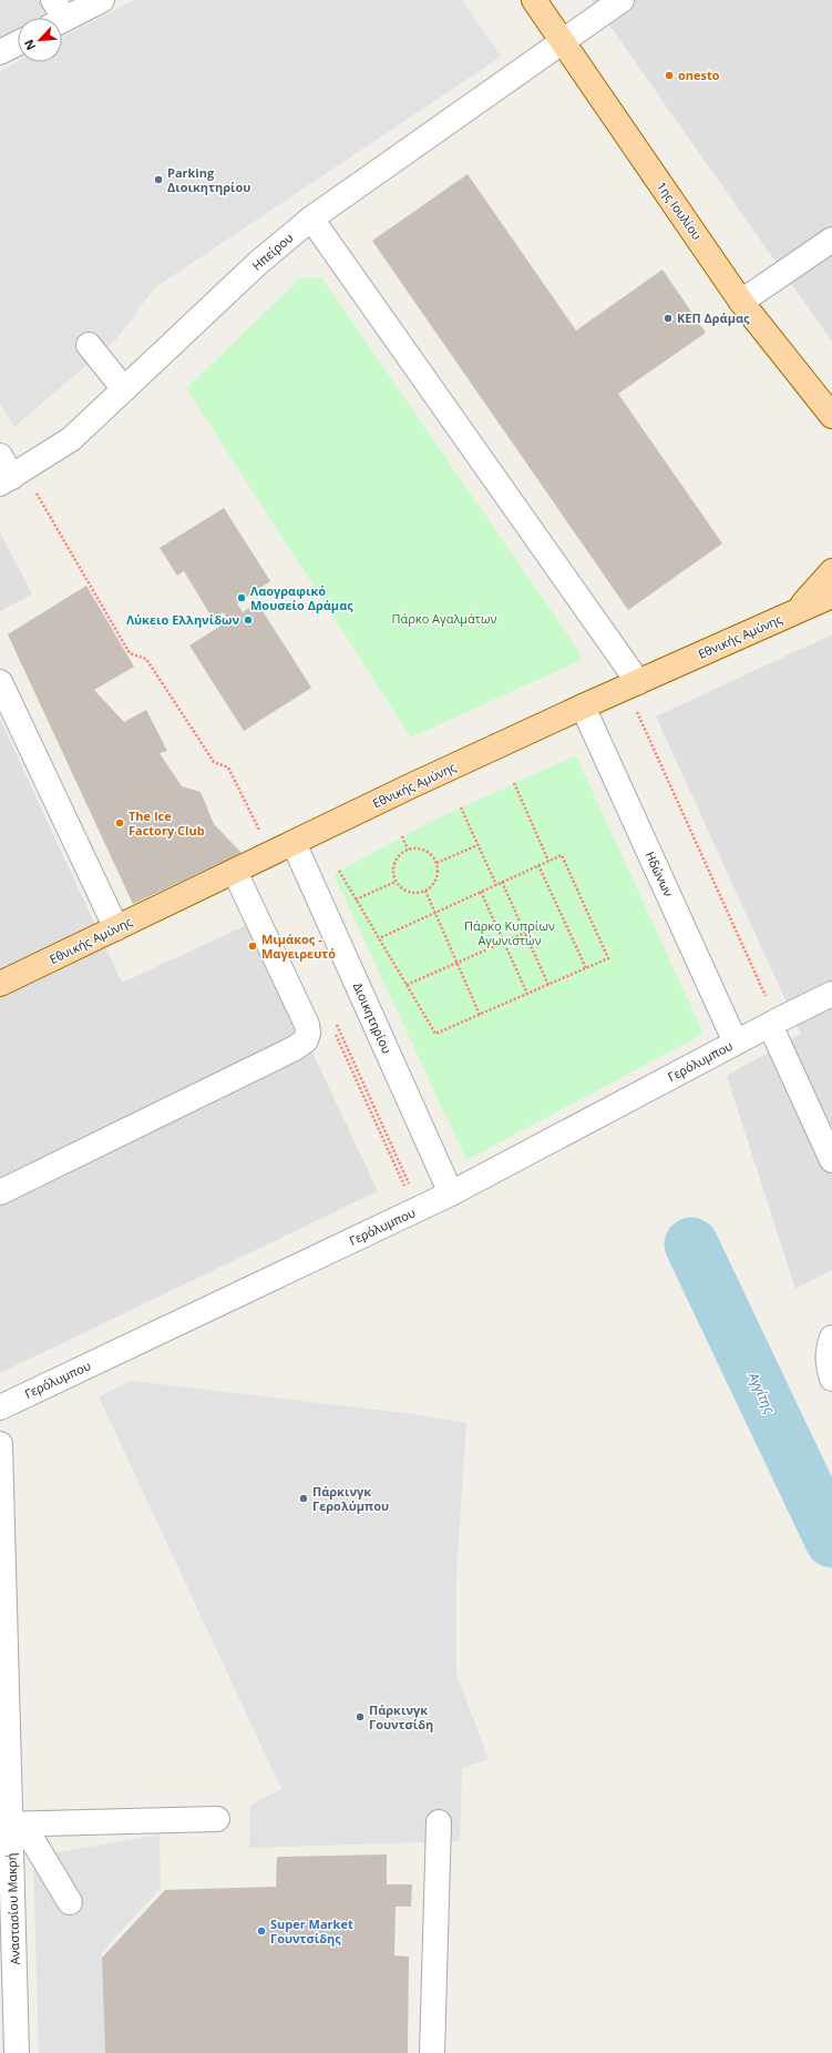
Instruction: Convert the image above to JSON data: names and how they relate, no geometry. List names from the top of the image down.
{
  "streets": {
    "main road": ["1ης Ιουλίου", "Εθνικής Αμύνης"],
    "street": [
      "Ηπείρου",
      "Ηδώνων",
      "Διοικητηρίου",
      "Γερόλυμπου",
      "Αναστασίου Μακρή"
    ]
  },
  "crossings": [
    ["1ης Ιουλίου", "Ηπείρου"],
    ["Εθνικής Αμύνης", "Ηδώνων"],
    ["Εθνικής Αμύνης", "Διοικητηρίου"],
    ["Ηδώνων", "Γερόλυμπου"],
    ["Διοικητηρίου", "Γερόλυμπου"]
  ],
  "water": ["Αγγίτης"],
  "parks": ["Πάρκο Αγαλμάτων", "Πάρκο Κυπρίων Αγωνιστών"],
  "places": [
    "onesto",
    "Parking Διοικητηρίου",
    "ΚΕΠ Δράμας",
    "Λαογραφικό Μουσείο Δράμας",
    "Λύκειο Ελληνίδων",
    "The Ice Factory Club",
    "Μιμάκος - Μαγειρευτό",
    "Πάρκινγκ Γερολύμπου",
    "Πάρκινγκ Γουντσίδη",
    "Super Market Γουντσίδης"
  ],
  "north": "bottom left"
}
